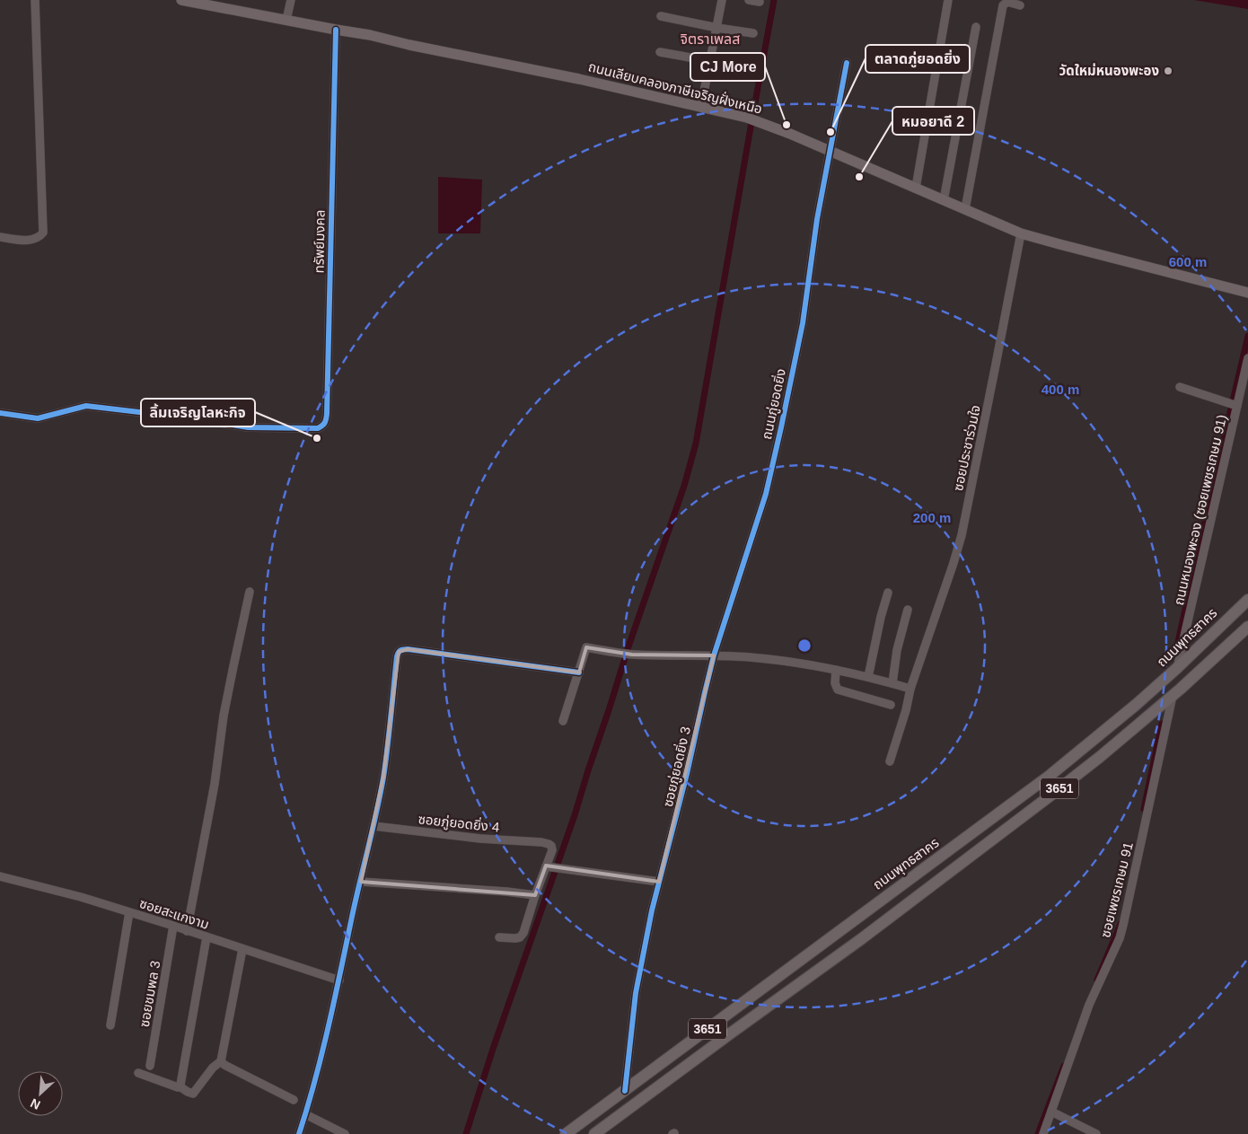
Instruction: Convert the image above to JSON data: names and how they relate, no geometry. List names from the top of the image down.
{
  "streets": {
    "main road": ["ถนนเลียบคลองภาษีเจริญฝั่งเหนือ", "ถนนพุทธสาคร", "3651"],
    "street": [
      "ทรัพย์มงคล",
      "ถนนภู่ยอดยิ่ง",
      "ซอยประชาร่วมใจ",
      "ถนนหนองพะอง (ซอยเพชรเกษม 91)",
      "ซอยภู่ยอดยิ่ง 3",
      "ซอยภู่ยอดยิ่ง 4",
      "ซอยเพชรเกษม 91",
      "ซอยสะแกงาม",
      "ซอยชมพล 3"
    ]
  },
  "crossings": [
    ["ถนนเลียบคลองภาษีเจริญฝั่งเหนือ", "ทรัพย์มงคล"],
    ["ถนนเลียบคลองภาษีเจริญฝั่งเหนือ", "ถนนภู่ยอดยิ่ง"],
    ["ถนนเลียบคลองภาษีเจริญฝั่งเหนือ", "ซอยประชาร่วมใจ"],
    ["ถนนภู่ยอดยิ่ง", "ซอยภู่ยอดยิ่ง 3"],
    ["ถนนหนองพะอง (ซอยเพชรเกษม 91)", "ถนนพุทธสาคร"],
    ["ถนนพุทธสาคร", "ซอยภู่ยอดยิ่ง 3"],
    ["3651", "ซอยเพชรเกษม 91"],
    ["ซอยสะแกงาม", "ซอยชมพล 3"]
  ],
  "districts": ["จิตราเพลส"],
  "places": [
    "วัดใหม่หนองพะอง",
    "CJ More",
    "ตลาดภู่ยอดยิ่ง",
    "หมอยาดี 2",
    "ลิ้มเจริญโลหะกิจ"
  ],
  "north": "bottom left",
  "rings": ["600 m", "400 m", "200 m"]
}
